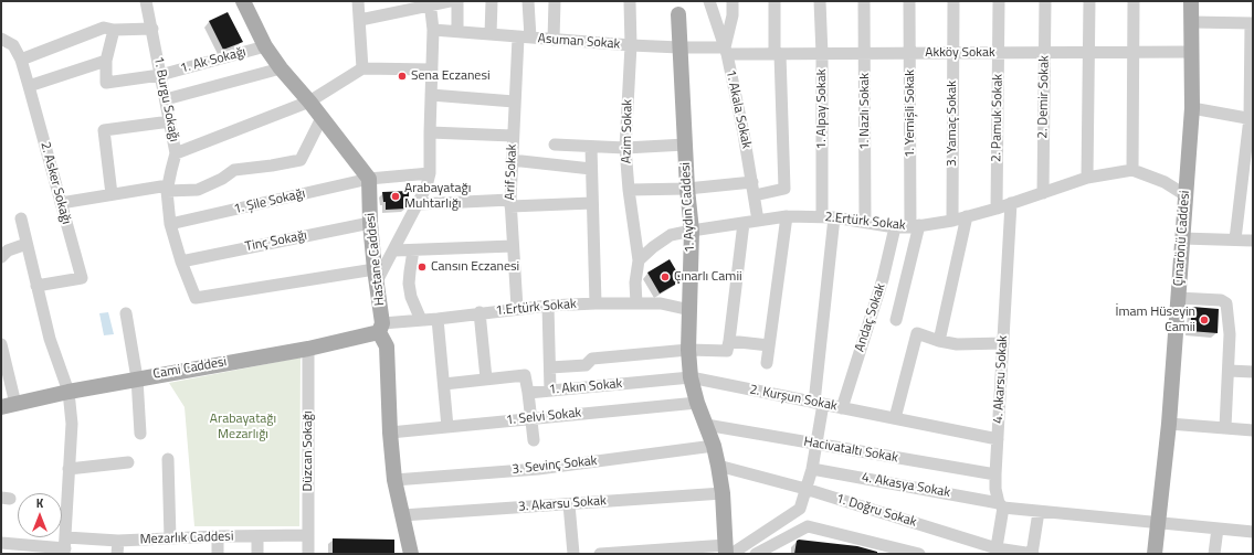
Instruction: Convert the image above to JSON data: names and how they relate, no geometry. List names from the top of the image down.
{
  "streets": {
    "main road": [
      "1. Aydın Caddesi",
      "Çınarönü Caddesi",
      "Hastane Caddesi",
      "Cami Caddesi"
    ],
    "street": [
      "Asuman Sokak",
      "Akköy Sokak",
      "1. Ak Sokağı",
      "2. Demir Sokak",
      "1. Burgu Sokağı",
      "1. Akala Sokak",
      "1. Alpay Sokak",
      "1. Nazlı Sokak",
      "1. Yemişli Sokak",
      "2. Pamuk Sokak",
      "3. Yamaç Sokak",
      "Azim Sokak",
      "Arif Sokak",
      "2. Asker Sokağı",
      "1. Şile Sokağı",
      "2.Ertürk Sokak",
      "Tinç Sokağı",
      "1.Ertürk Sokak",
      "Andaç Sokak",
      "4. Akarsu Sokak",
      "1. Akın Sokak",
      "2. Kurşun Sokak",
      "1. Selvi Sokak",
      "Hacivataltı Sokak",
      "Düzcan Sokağı",
      "3. Sevinç Sokak",
      "4. Akasya Sokak",
      "3. Akarsu Sokak",
      "1. Doğru Sokak",
      "Mezarlık Caddesi"
    ]
  },
  "crossings": [
    ["Asuman Sokak", "Akköy Sokak"],
    ["Asuman Sokak", "1. Akala Sokak"],
    ["Asuman Sokak", "Azim Sokak"],
    ["Asuman Sokak", "Arif Sokak"],
    ["Asuman Sokak", "1. Aydın Caddesi"],
    ["Akköy Sokak", "2. Demir Sokak"],
    ["Akköy Sokak", "1. Akala Sokak"],
    ["Akköy Sokak", "1. Alpay Sokak"],
    ["Akköy Sokak", "1. Nazlı Sokak"],
    ["Akköy Sokak", "1. Yemişli Sokak"],
    ["Akköy Sokak", "2. Pamuk Sokak"],
    ["Akköy Sokak", "3. Yamaç Sokak"],
    ["Akköy Sokak", "Çınarönü Caddesi"],
    ["1. Ak Sokağı", "1. Burgu Sokağı"],
    ["2. Demir Sokak", "2.Ertürk Sokak"],
    ["1. Burgu Sokağı", "1. Şile Sokağı"],
    ["1. Burgu Sokağı", "Tinç Sokağı"],
    ["1. Burgu Sokağı", "Hastane Caddesi"],
    ["1. Akala Sokak", "2.Ertürk Sokak"],
    ["1. Alpay Sokak", "1. Aydın Caddesi"],
    ["1. Alpay Sokak", "2.Ertürk Sokak"],
    ["1. Alpay Sokak", "2. Kurşun Sokak"],
    ["1. Alpay Sokak", "Hacivataltı Sokak"],
    ["1. Alpay Sokak", "4. Akasya Sokak"],
    ["1. Alpay Sokak", "1. Doğru Sokak"],
    ["1. Nazlı Sokak", "2.Ertürk Sokak"],
    ["1. Yemişli Sokak", "2.Ertürk Sokak"],
    ["2. Pamuk Sokak", "2.Ertürk Sokak"],
    ["3. Yamaç Sokak", "2.Ertürk Sokak"],
    ["Azim Sokak", "2.Ertürk Sokak"],
    ["Arif Sokak", "1.Ertürk Sokak"],
    ["1. Şile Sokağı", "Hastane Caddesi"],
    ["1. Aydın Caddesi", "2.Ertürk Sokak"],
    ["1. Aydın Caddesi", "1.Ertürk Sokak"],
    ["1. Aydın Caddesi", "1. Akın Sokak"],
    ["1. Aydın Caddesi", "2. Kurşun Sokak"],
    ["1. Aydın Caddesi", "1. Selvi Sokak"],
    ["1. Aydın Caddesi", "Hacivataltı Sokak"],
    ["1. Aydın Caddesi", "3. Sevinç Sokak"],
    ["1. Aydın Caddesi", "3. Akarsu Sokak"],
    ["1. Aydın Caddesi", "1. Doğru Sokak"],
    ["2.Ertürk Sokak", "Çınarönü Caddesi"],
    ["2.Ertürk Sokak", "Andaç Sokak"],
    ["2.Ertürk Sokak", "4. Akarsu Sokak"],
    ["Çınarönü Caddesi", "4. Akasya Sokak"],
    ["Tinç Sokağı", "Hastane Caddesi"],
    ["Hastane Caddesi", "1.Ertürk Sokak"],
    ["Hastane Caddesi", "Cami Caddesi"],
    ["Hastane Caddesi", "1. Selvi Sokak"],
    ["Hastane Caddesi", "3. Sevinç Sokak"],
    ["Hastane Caddesi", "3. Akarsu Sokak"],
    ["1.Ertürk Sokak", "Cami Caddesi"],
    ["Andaç Sokak", "2. Kurşun Sokak"],
    ["Cami Caddesi", "Düzcan Sokağı"],
    ["4. Akarsu Sokak", "2. Kurşun Sokak"],
    ["4. Akarsu Sokak", "Hacivataltı Sokak"],
    ["4. Akarsu Sokak", "4. Akasya Sokak"],
    ["4. Akarsu Sokak", "1. Doğru Sokak"],
    ["1. Akın Sokak", "2. Kurşun Sokak"],
    ["Düzcan Sokağı", "Mezarlık Caddesi"]
  ],
  "parks": ["Arabayatağı Mezarlığı"],
  "places": [
    "Sena Eczanesi",
    "Arabayatağı Muhtarlığı",
    "Cansın Eczanesi",
    "Çınarlı Camii",
    "İmam Hüseyin Camii"
  ],
  "north": "top"
}
